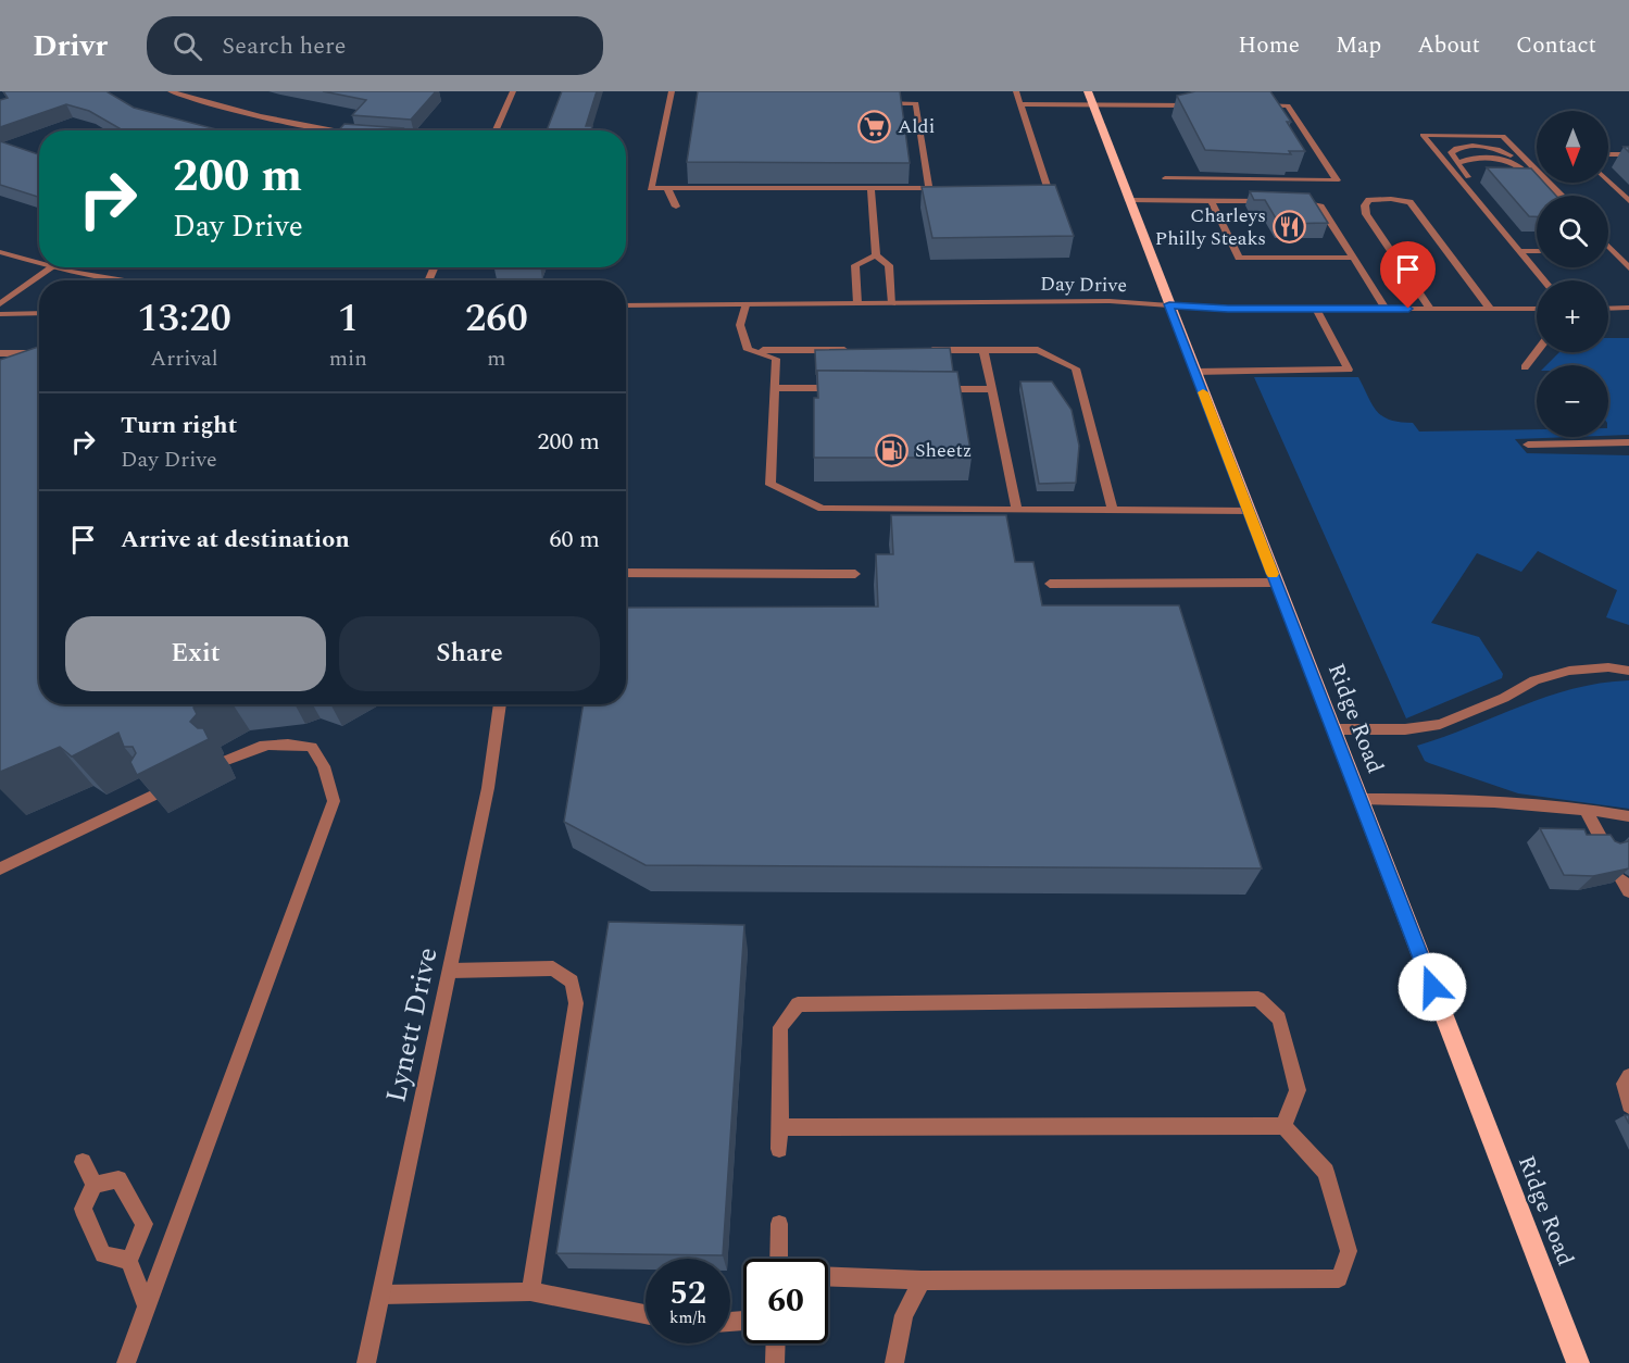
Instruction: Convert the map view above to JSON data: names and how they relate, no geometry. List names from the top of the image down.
{
  "streets": {
    "main road": ["Ridge Road"],
    "street": ["Day Drive", "Lynett Drive"]
  },
  "crossings": [
    ["Day Drive", "Ridge Road"]
  ],
  "places": {
    "supermarket": ["Aldi"],
    "restaurant": ["Charleys Philly Steaks"],
    "fuel station": ["Sheetz"]
  },
  "north": "bottom",
  "page": {
    "header": "Drivr",
    "search": "Search here",
    "nav": [
      "Home",
      "Map",
      "About",
      "Contact"
    ],
    "map_buttons": ["+", "−"],
    "turn": ["200 m", "Day Drive"],
    "eta": [
      "13:20",
      "Arrival",
      "1",
      "min",
      "260",
      "m"
    ],
    "list": [
      {
        "name": "Turn right",
        "note": "Day Drive",
        "value": "200 m"
      },
      {
        "name": "Arrive at destination",
        "value": "60 m"
      }
    ],
    "buttons": ["Exit", "Share"],
    "speed": "52 km/h",
    "limit": "60"
  }
}
